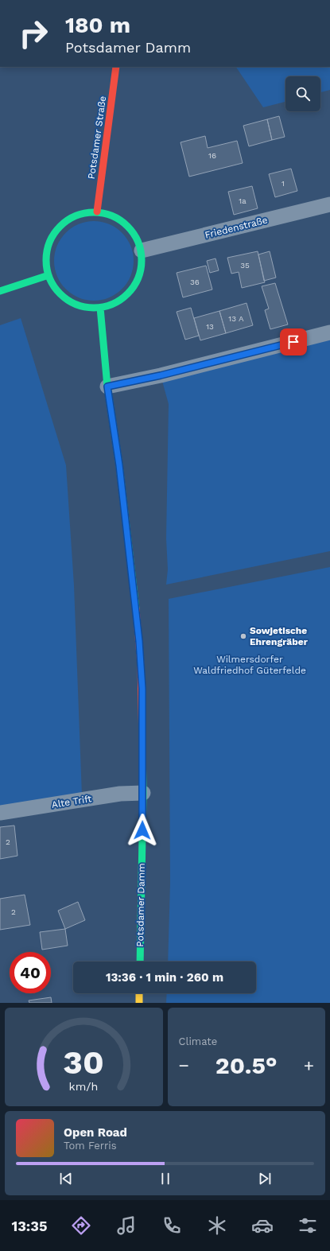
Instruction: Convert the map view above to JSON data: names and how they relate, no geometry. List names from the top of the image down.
{
  "streets": {
    "street": [
      "Potsdamer Straße",
      "Friedenstraße",
      "Alte Trift",
      "Potsdamer Damm"
    ]
  },
  "crossings": [
    ["Potsdamer Straße", "Friedenstraße"],
    ["Potsdamer Straße", "Potsdamer Damm"],
    ["Friedenstraße", "Potsdamer Damm"],
    ["Alte Trift", "Potsdamer Damm"]
  ],
  "parks": ["Wilmersdorfer Waldfriedhof Güterfelde"],
  "places": ["Sowjetische Ehrengräber"],
  "house_numbers": [
    "16",
    "1",
    "1a",
    "35",
    "36",
    "13 A",
    "13",
    "2",
    "2"
  ],
  "page": {
    "turn": ["180 m", "Potsdamer Damm"],
    "limit": "40",
    "trip": "13:36 · 1 min · 260 m",
    "tile": "Climate",
    "heat": ["−", "20.5°", "+"],
    "song": ["Open Road", "Tom Ferris"],
    "tabs": "13:35",
    "gauge": ["30", "km/h"]
  }
}
